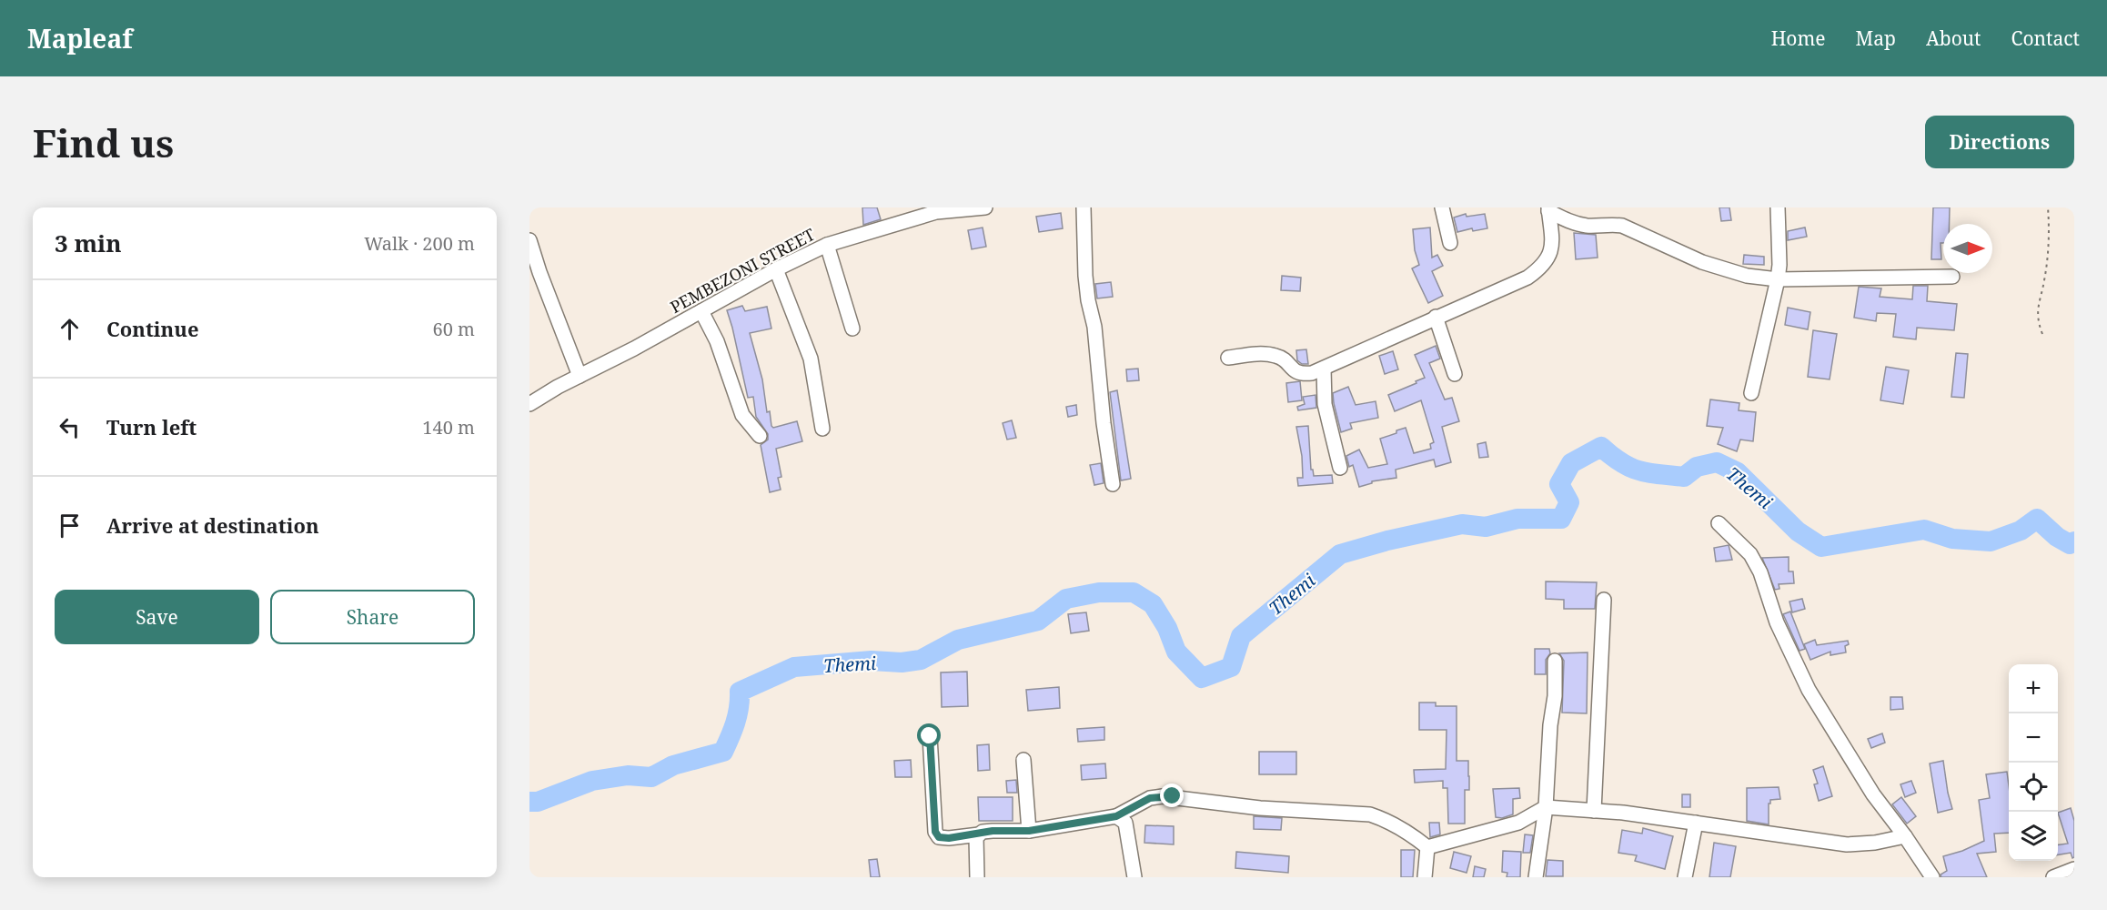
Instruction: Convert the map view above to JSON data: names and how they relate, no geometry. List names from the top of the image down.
{
  "streets": {
    "street": ["PEMBEZONI STREET"]
  },
  "water": ["Themi"],
  "north": "right",
  "page": {
    "header": "Mapleaf",
    "nav": [
      "Home",
      "Map",
      "About",
      "Contact"
    ],
    "buttons": [
      "Directions",
      ["Save", "Share"]
    ],
    "title": "Find us",
    "heading": ["3 min", "Walk · 200 m"],
    "list": [
      ["Continue", "60 m"],
      ["Turn left", "140 m"],
      "Arrive at destination"
    ],
    "map_buttons": ["+", "−"]
  }
}
